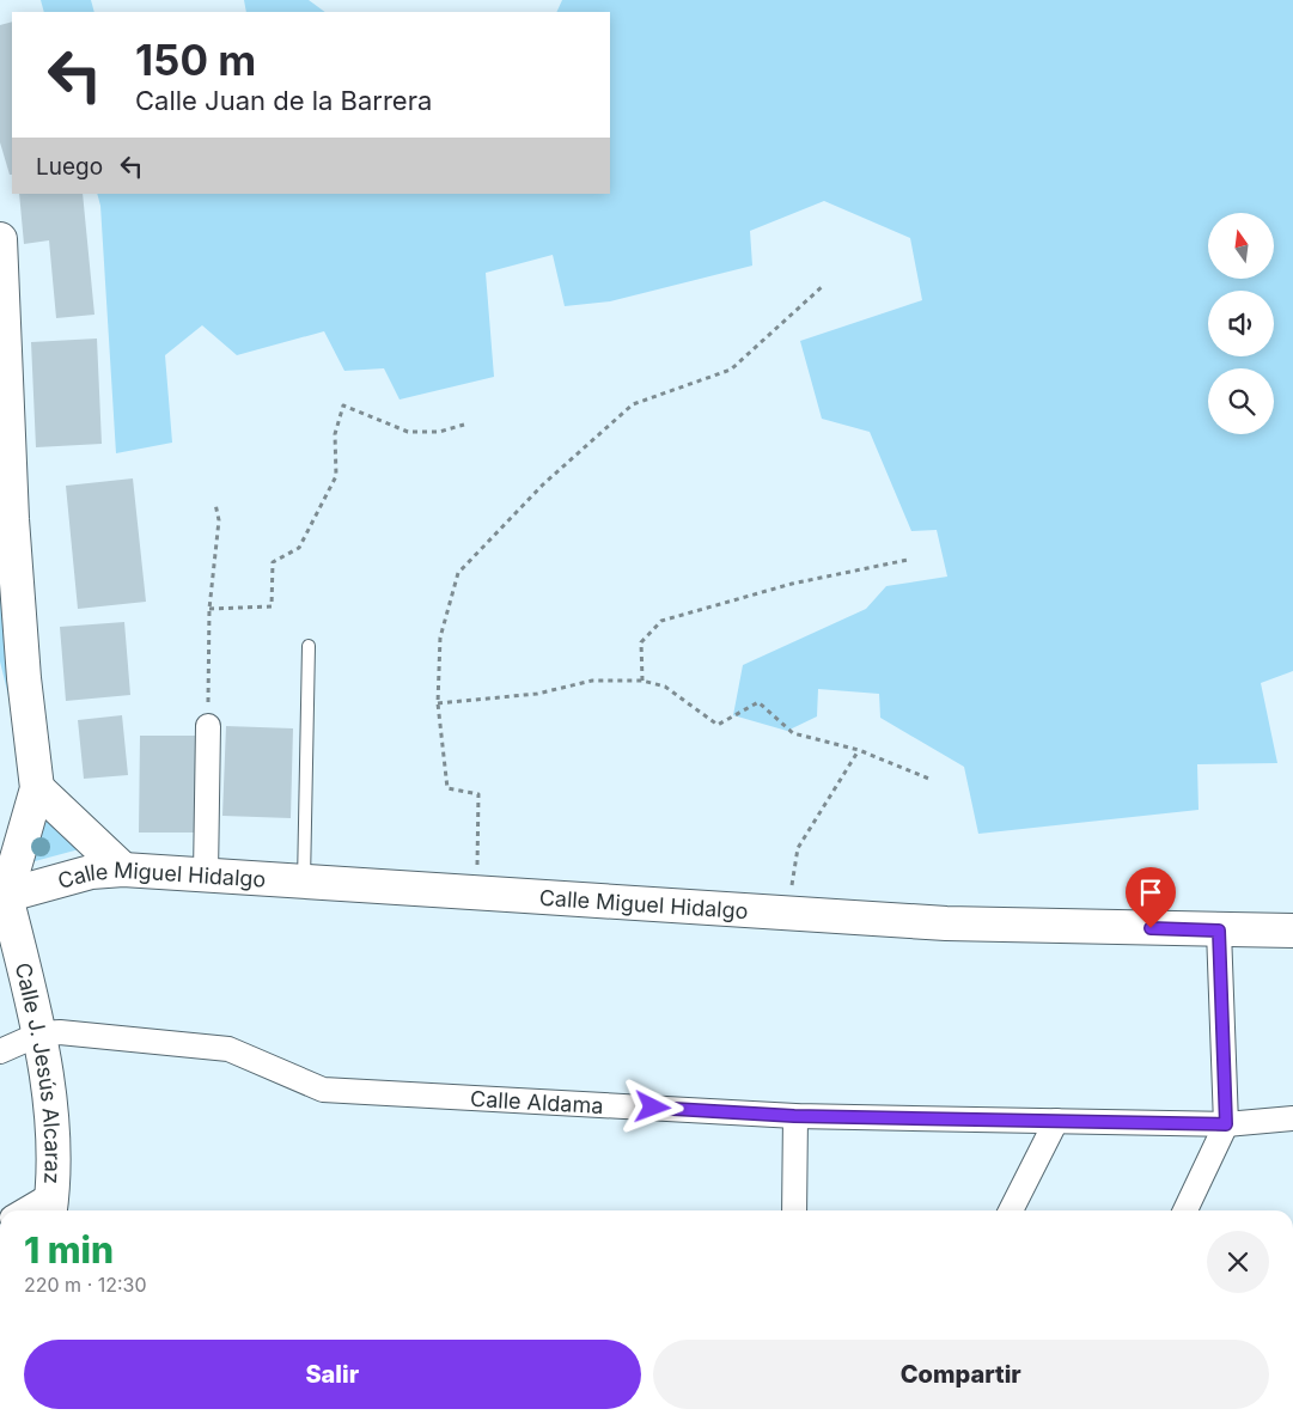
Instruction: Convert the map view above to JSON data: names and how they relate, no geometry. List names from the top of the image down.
{
  "streets": {
    "main road": ["Calle Miguel Hidalgo", "Calle J. Jesús Alcaraz"],
    "street": ["Calle Aldama"]
  },
  "crossings": [
    ["Calle Miguel Hidalgo", "Calle J. Jesús Alcaraz"],
    ["Calle J. Jesús Alcaraz", "Calle Aldama"]
  ],
  "north": "top",
  "page": {
    "turn": ["150 m", "Calle Juan de la Barrera"],
    "then": "Luego",
    "heading": ["1 min", "220 m · 12:30"],
    "buttons": ["Salir", "Compartir"]
  }
}
